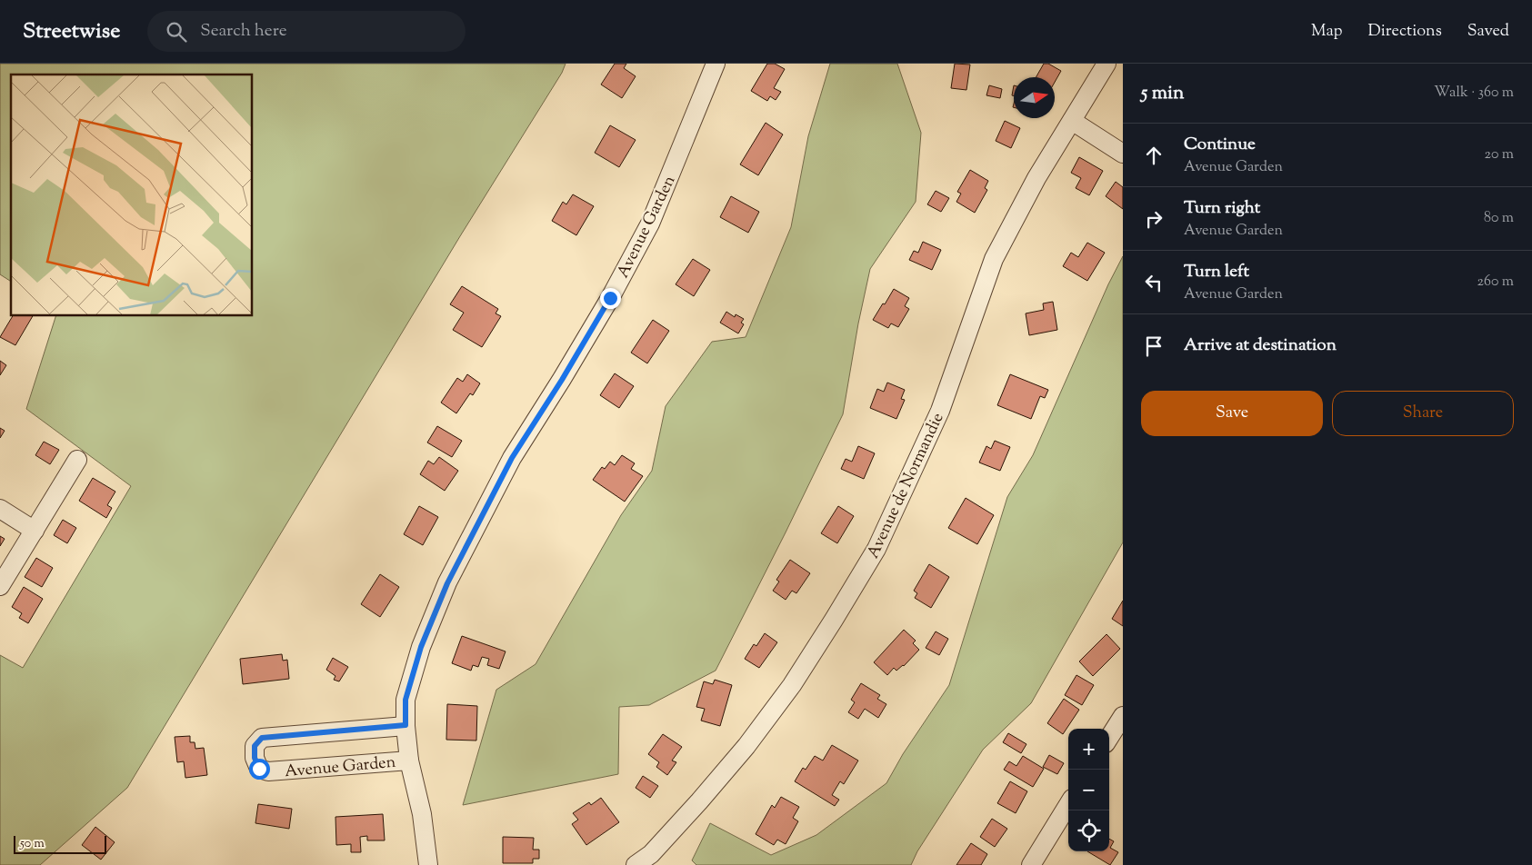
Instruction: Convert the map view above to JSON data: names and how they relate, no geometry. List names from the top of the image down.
{
  "streets": {
    "street": ["Avenue Garden", "Avenue de Normandie"]
  },
  "scale_bar": "50 m",
  "north": "right",
  "page": {
    "header": "Streetwise",
    "search": "Search here",
    "nav": ["Map", "Directions", "Saved"],
    "heading": ["5 min", "Walk · 360 m"],
    "list": [
      ["Continue", "Avenue Garden", "20 m"],
      ["Turn right", "Avenue Garden", "80 m"],
      ["Turn left", "Avenue Garden", "260 m"],
      "Arrive at destination"
    ],
    "buttons": ["Save", "Share"],
    "map_buttons": ["+", "−"],
    "scale": "50 m"
  }
}
